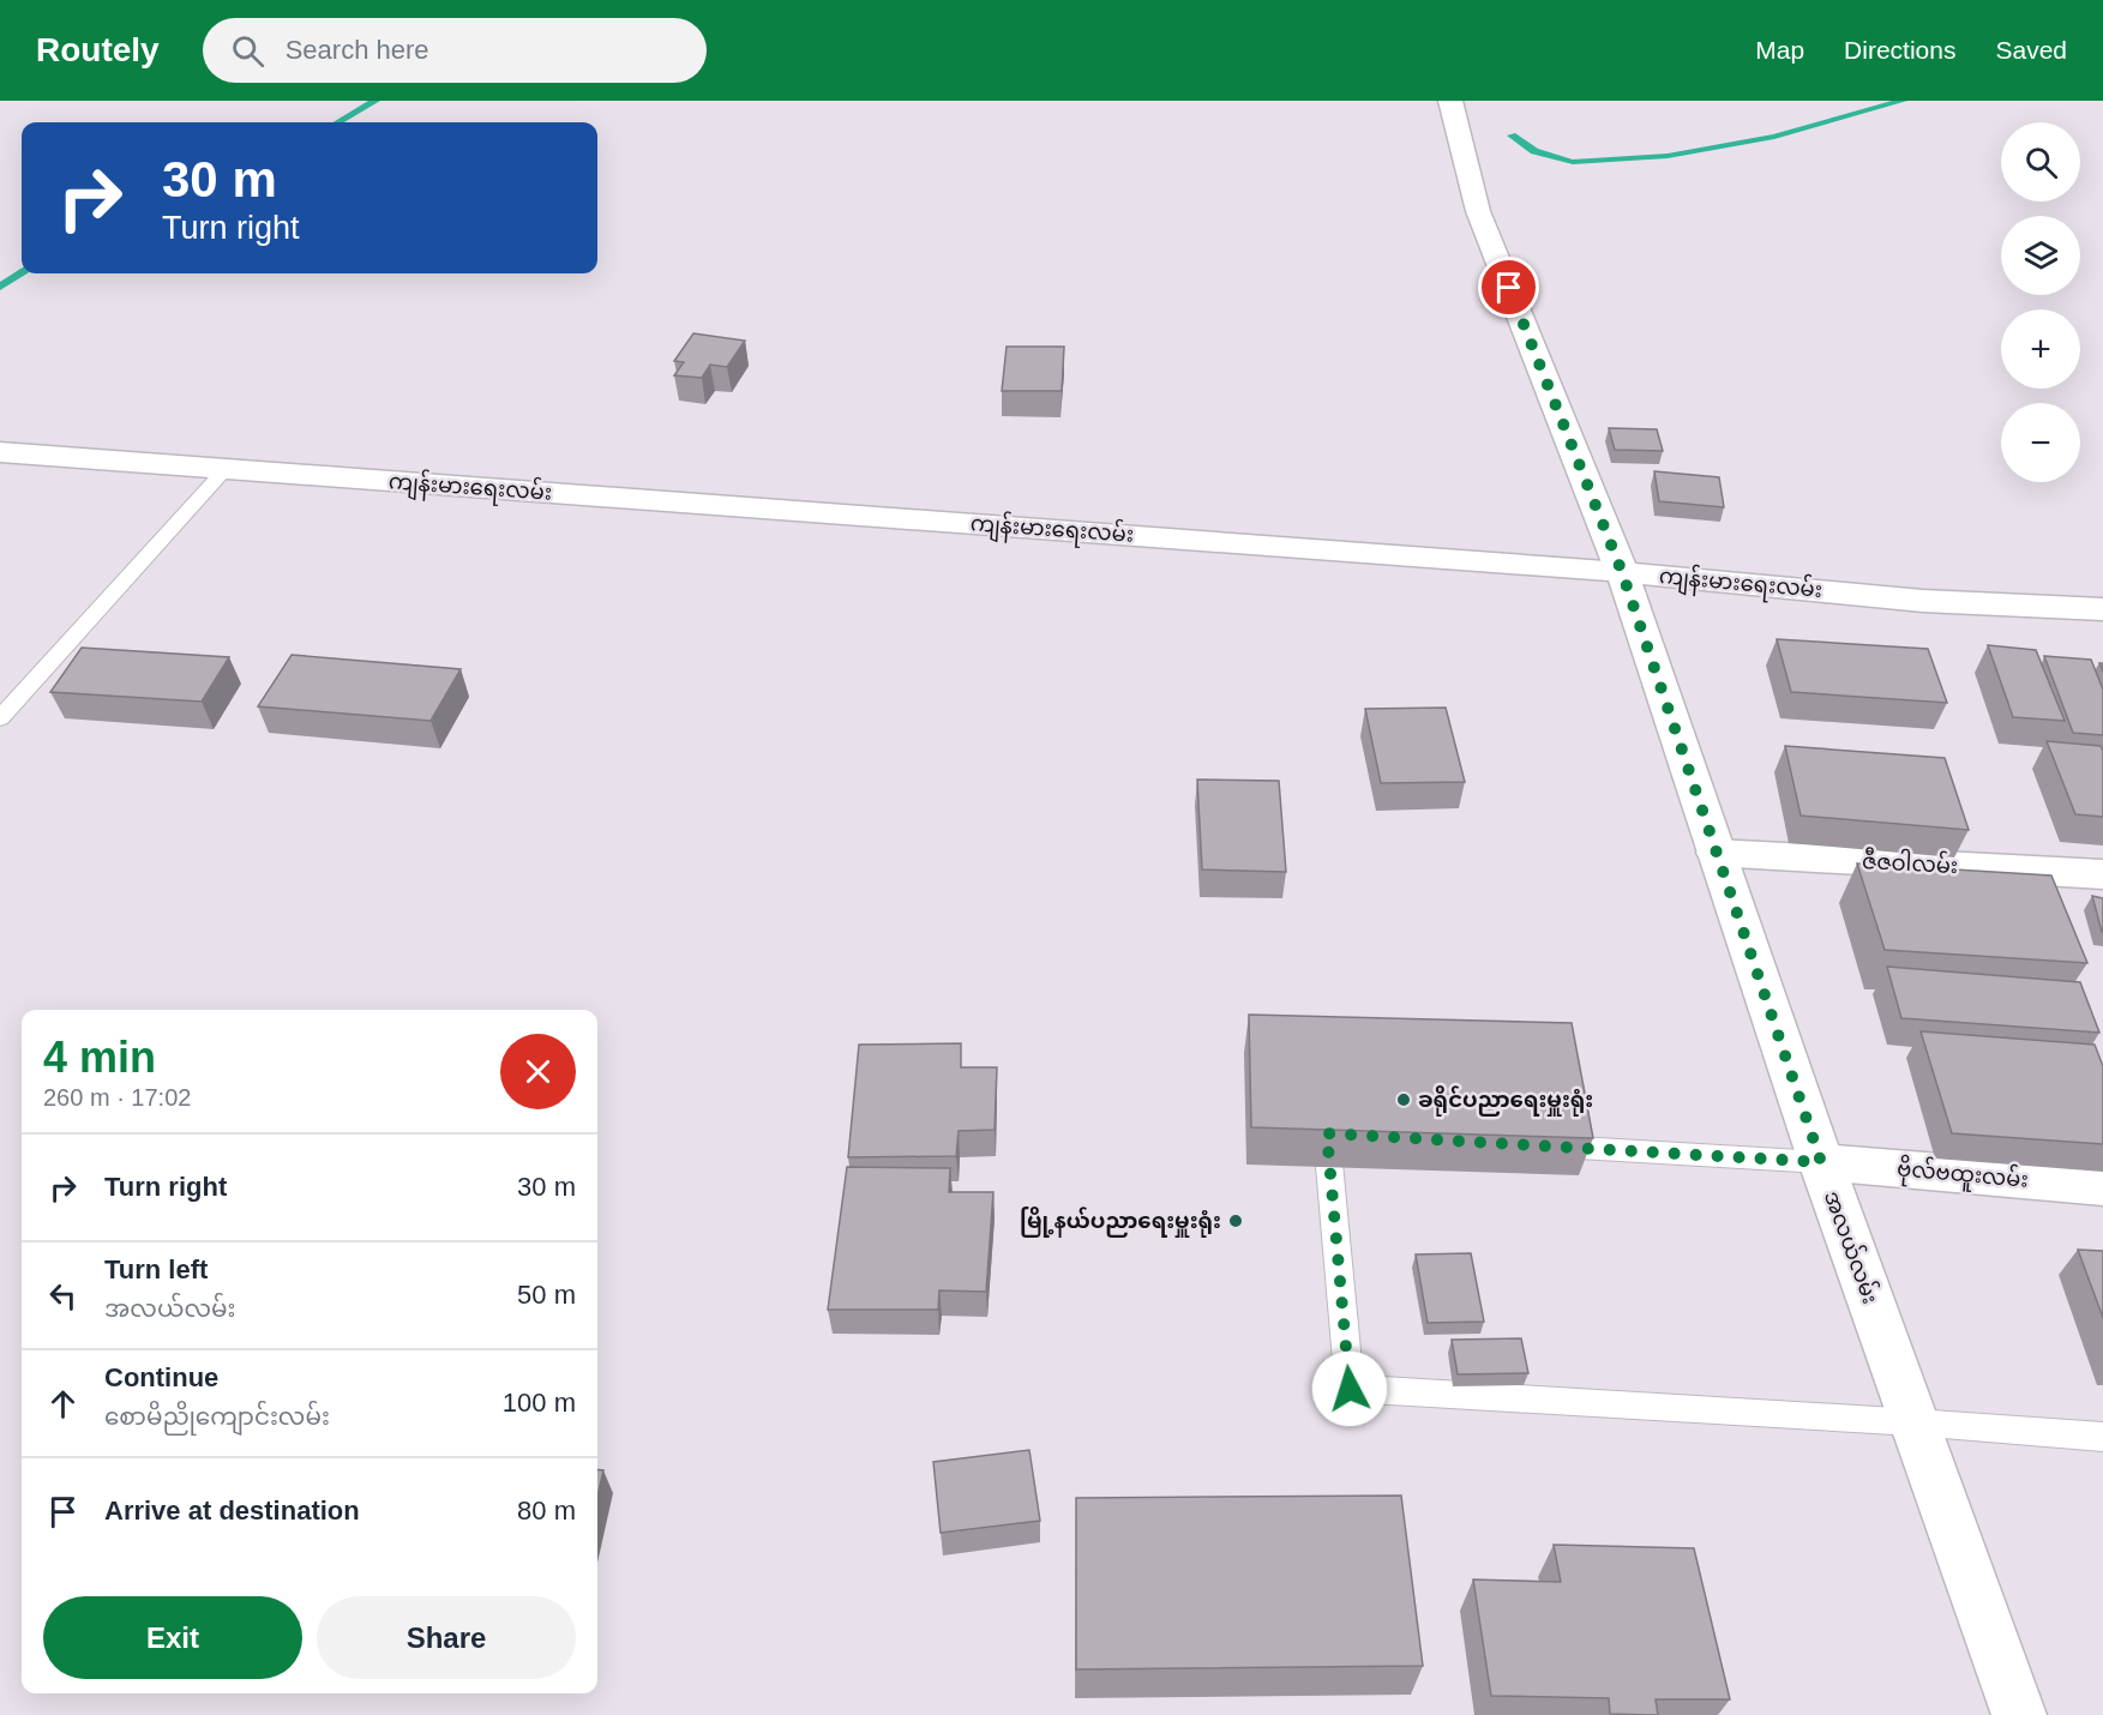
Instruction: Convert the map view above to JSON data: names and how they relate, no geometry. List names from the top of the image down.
{
  "streets": {
    "street": [
      "ကျန်းမားရေးလမ်း",
      "ဇီဇဝါလမ်း",
      "ဗိုလ်ဗထူးလမ်း",
      "အလယ်လမ်း"
    ]
  },
  "crossings": [
    ["ကျန်းမားရေးလမ်း", "အလယ်လမ်း"],
    ["ဇီဇဝါလမ်း", "အလယ်လမ်း"],
    ["ဗိုလ်ဗထူးလမ်း", "အလယ်လမ်း"]
  ],
  "places": ["ခရိုင်ပညာရေးမှူးရုံး", "မြို့နယ်ပညာရေးမှူးရုံး"],
  "page": {
    "header": "Routely",
    "search": "Search here",
    "nav": ["Map", "Directions", "Saved"],
    "map_buttons": ["+", "−"],
    "turn": ["30 m", "Turn right"],
    "heading": ["4 min", "260 m · 17:02"],
    "list": [
      {
        "name": "Turn right",
        "value": "30 m"
      },
      {
        "name": "Turn left",
        "note": "အလယ်လမ်း",
        "value": "50 m"
      },
      {
        "name": "Continue",
        "note": "စောမိညိုကျောင်းလမ်း",
        "value": "100 m"
      },
      {
        "name": "Arrive at destination",
        "value": "80 m"
      }
    ],
    "buttons": ["Exit", "Share"]
  }
}
